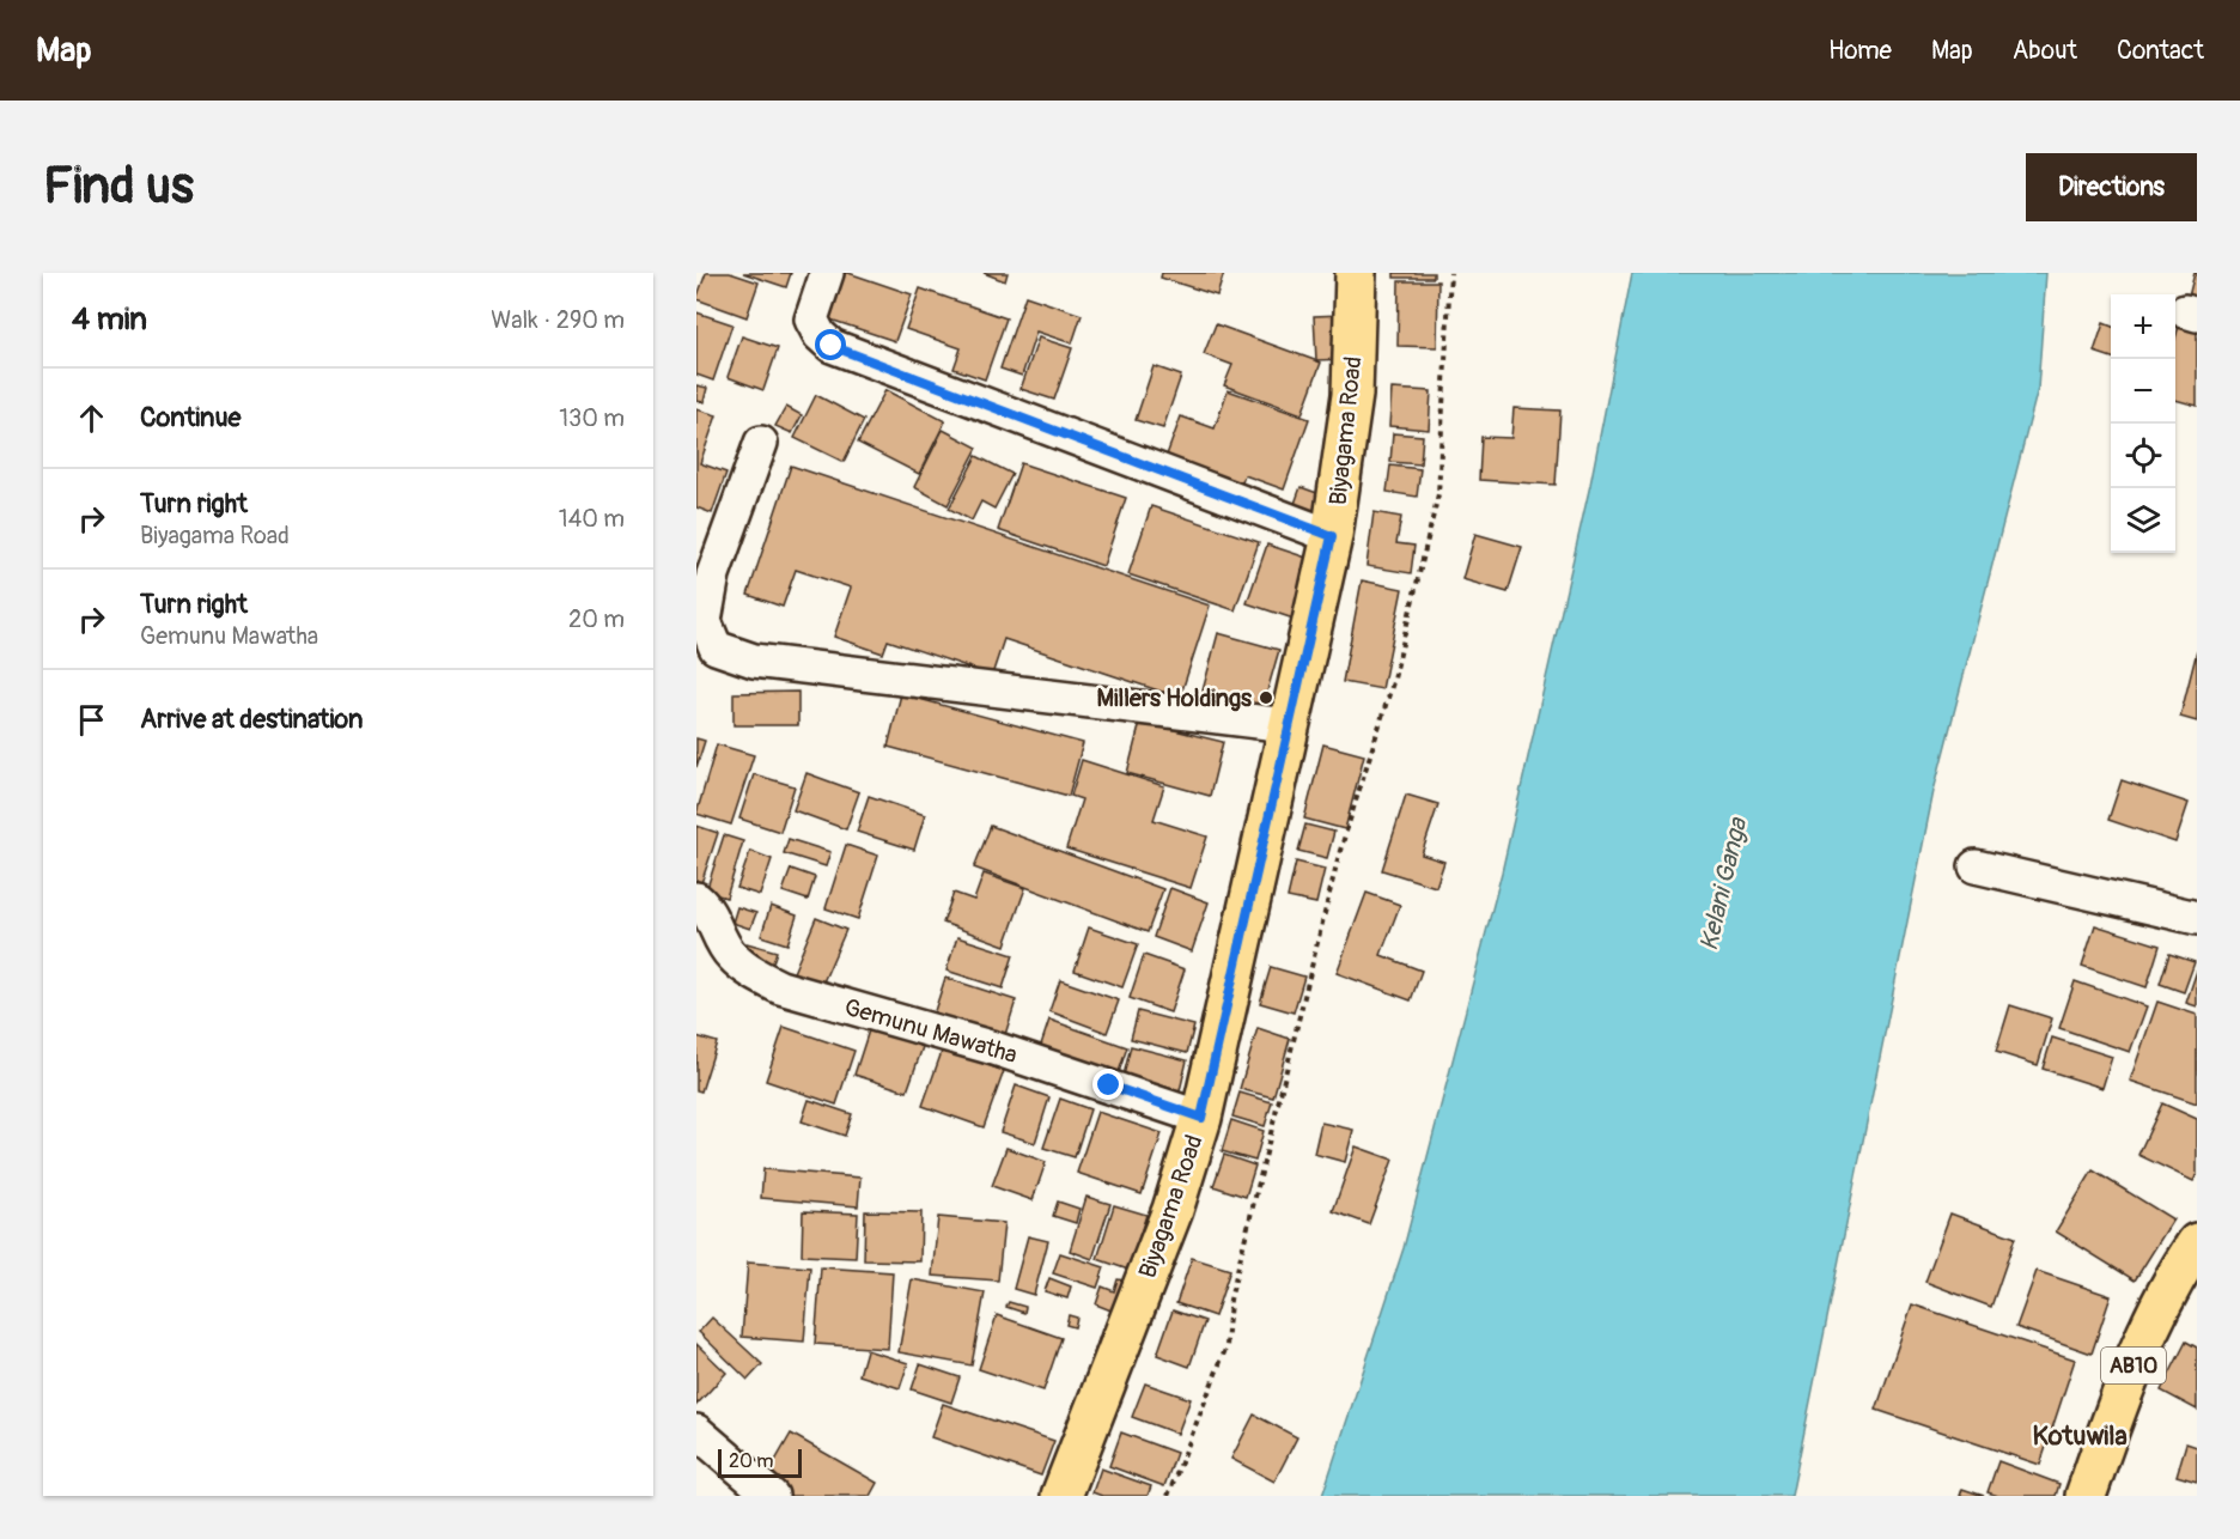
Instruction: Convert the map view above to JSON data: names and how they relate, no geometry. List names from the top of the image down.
{
  "streets": {
    "main road": ["Biyagama Road", "AB10"],
    "street": ["Gemunu Mawatha"]
  },
  "crossings": [
    ["Biyagama Road", "Gemunu Mawatha"]
  ],
  "districts": ["Kotuwila"],
  "water": ["Kelani Ganga"],
  "places": ["Millers Holdings"],
  "scale_bar": "20 m",
  "page": {
    "header": "Map",
    "nav": [
      "Home",
      "Map",
      "About",
      "Contact"
    ],
    "buttons": "Directions",
    "title": "Find us",
    "heading": ["4 min", "Walk · 290 m"],
    "map_buttons": ["+", "−"],
    "list": [
      ["Continue", "130 m"],
      ["Turn right", "Biyagama Road", "140 m"],
      ["Turn right", "Gemunu Mawatha", "20 m"],
      "Arrive at destination"
    ],
    "scale": "20 m"
  }
}
